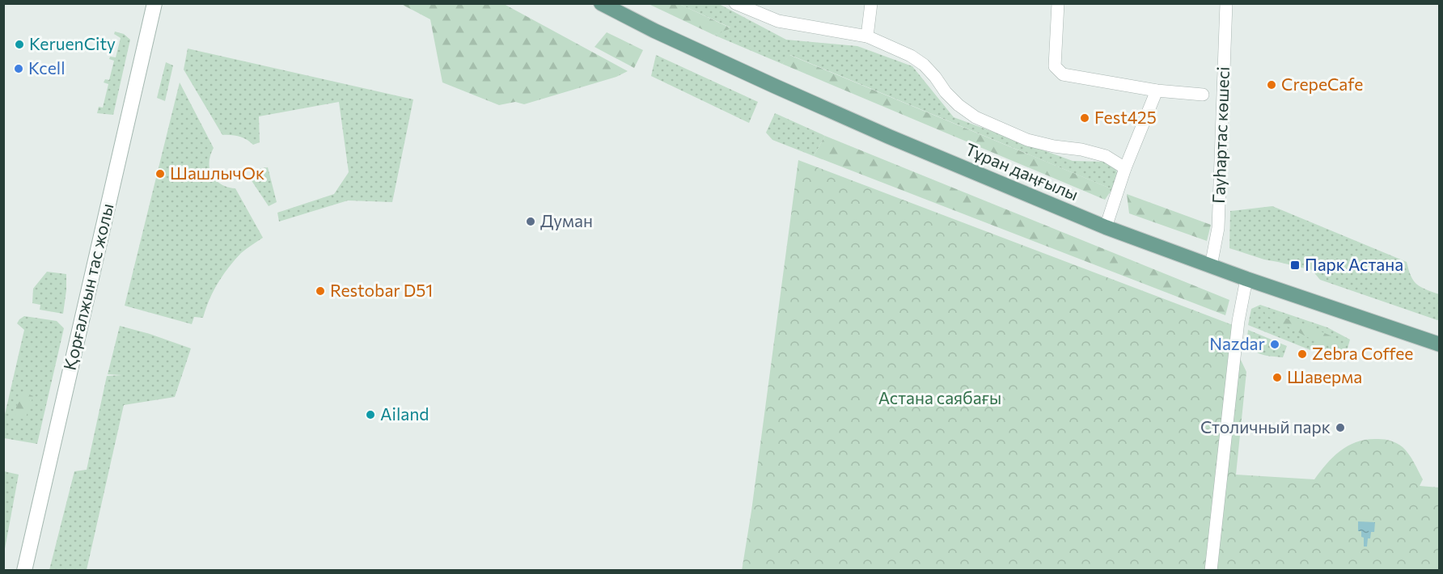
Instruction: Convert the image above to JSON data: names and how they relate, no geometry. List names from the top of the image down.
{
  "streets": {
    "main road": ["Тұран даңғылы", "Қорғалжын тас жолы"],
    "street": ["Гауhартас көшесі"]
  },
  "crossings": [
    ["Гауhартас көшесі", "Тұран даңғылы"]
  ],
  "parks": ["Астана саябағы"],
  "places": {
    "other": [
      "KeruenCity",
      "Kcell",
      "CrepeCafe",
      "Fest425",
      "ШашлычОк",
      "Думан",
      "Restobar D51",
      "Nazdar",
      "Zebra Coffee",
      "Шаверма",
      "Ailand",
      "Столичный парк"
    ],
    "transit": ["Парк Астана"]
  }
}
